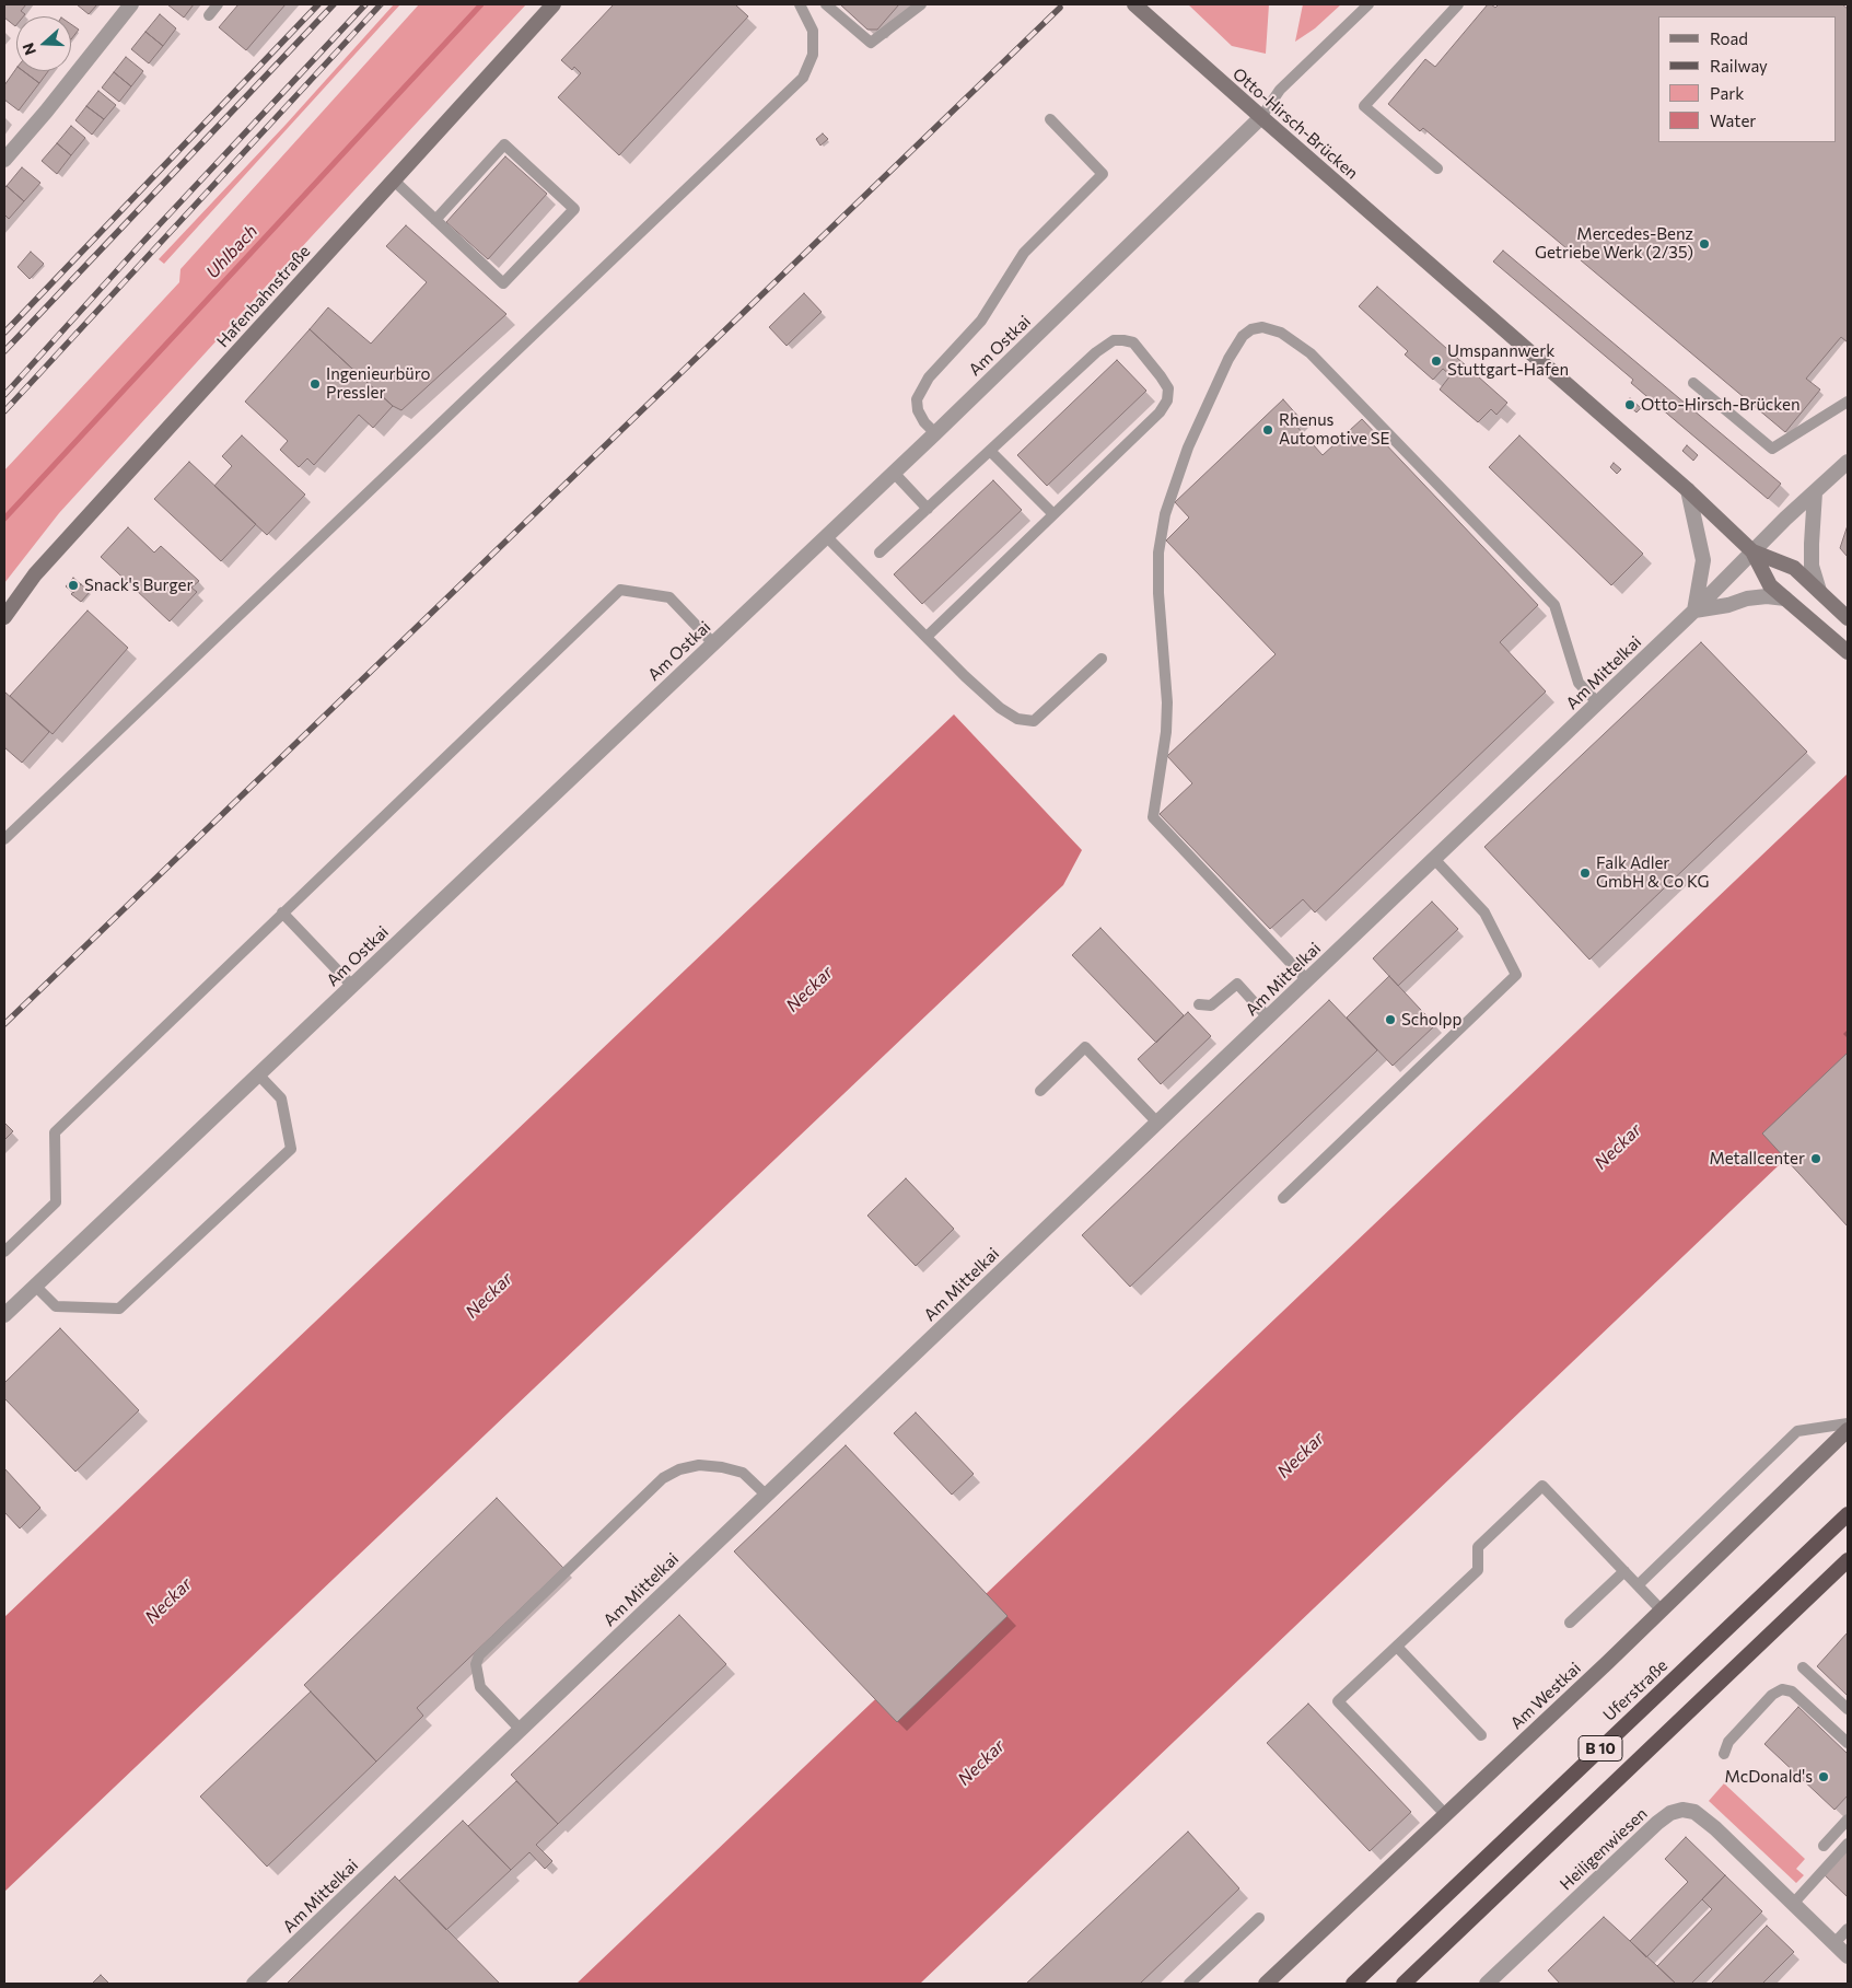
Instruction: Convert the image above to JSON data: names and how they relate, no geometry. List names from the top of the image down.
{
  "streets": {
    "highway": ["Uferstraße", "B 10"],
    "main road": ["Otto-Hirsch-Brücken", "Hafenbahnstraße", "Am Westkai"],
    "street": ["Am Ostkai", "Am Mittelkai", "Heiligenwiesen"]
  },
  "crossings": [
    ["Otto-Hirsch-Brücken", "Am Ostkai"],
    ["Otto-Hirsch-Brücken", "Am Mittelkai"]
  ],
  "water": ["Uhlbach", "Neckar"],
  "places": [
    "Mercedes-Benz Getriebe Werk (2/35)",
    "Umspannwerk Stuttgart-Hafen",
    "Ingenieurbüro Pressler",
    "Otto-Hirsch-Brücken",
    "Rhenus Automotive SE",
    "Snack's Burger",
    "Falk Adler GmbH & Co KG",
    "Scholpp",
    "Metallcenter",
    "McDonald's"
  ],
  "legend": [
    "Road",
    "Railway",
    "Park",
    "Water"
  ],
  "north": "left"
}
